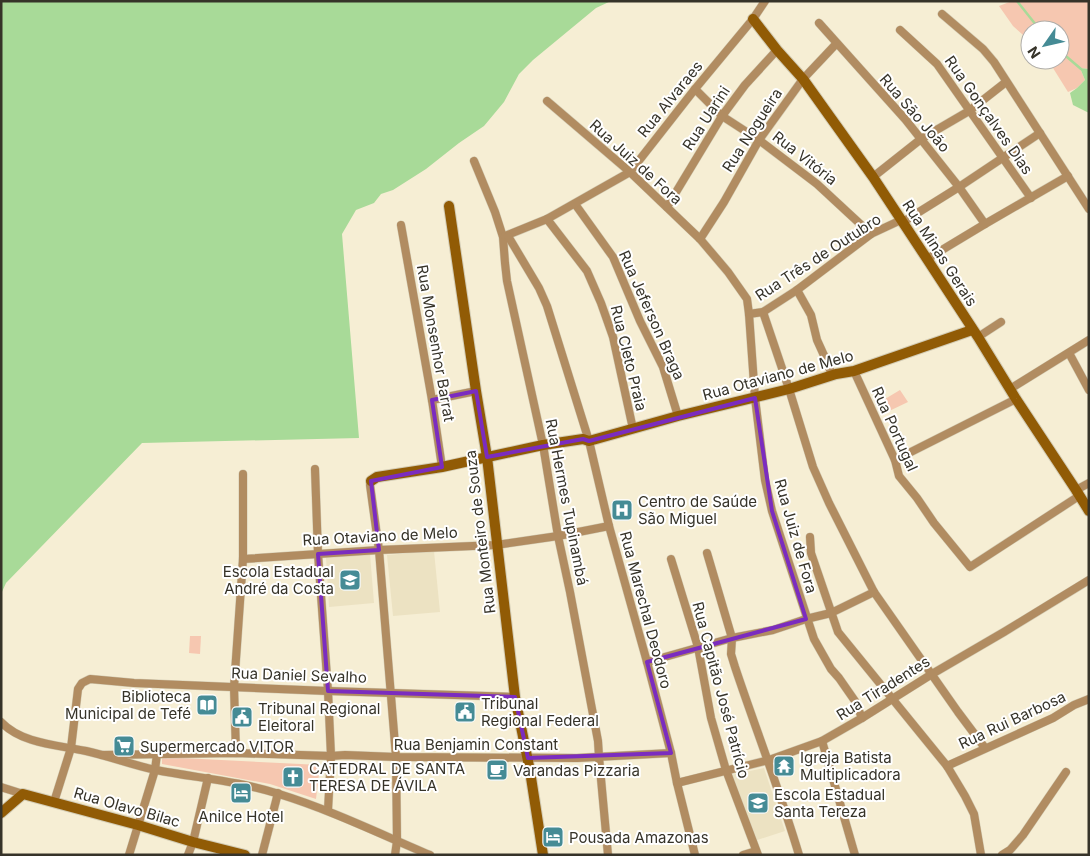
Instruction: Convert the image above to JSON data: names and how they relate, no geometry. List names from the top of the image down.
{
  "streets": {
    "street": [
      "Rua Alvaraes",
      "Rua São João",
      "Rua Gonçalves Dias",
      "Rua Uarini",
      "Rua Nogueira",
      "Rua Vitória",
      "Rua Juiz de Fora",
      "Rua Minas Gerais",
      "Rua Três de Outubro",
      "Rua Jeferson Braga",
      "Rua Monsenhor Barrat",
      "Rua Cleto Praia",
      "Rua Otaviano de Melo",
      "Rua Portugal",
      "Rua Hermes Tupinambá",
      "Rua Monteiro de Souza",
      "Rua Marechal Deodoro",
      "Rua Daniel Sevalho",
      "Rua Tiradentes",
      "Rua Capitão José Patrício",
      "Rua Rui Barbosa",
      "Rua Benjamin Constant",
      "Rua Olavo Bilac"
    ]
  },
  "crossings": [
    ["Rua Alvaraes", "Rua Vitória"],
    ["Rua Alvaraes", "Rua Juiz de Fora"],
    ["Rua Alvaraes", "Rua Minas Gerais"],
    ["Rua Alvaraes", "Rua Jeferson Braga"],
    ["Rua Alvaraes", "Rua Cleto Praia"],
    ["Rua Alvaraes", "Rua Hermes Tupinambá"],
    ["Rua Alvaraes", "Rua Marechal Deodoro"],
    ["Rua São João", "Rua Nogueira"],
    ["Rua São João", "Rua Três de Outubro"],
    ["Rua Gonçalves Dias", "Rua Três de Outubro"],
    ["Rua Uarini", "Rua Vitória"],
    ["Rua Uarini", "Rua Juiz de Fora"],
    ["Rua Uarini", "Rua Minas Gerais"],
    ["Rua Nogueira", "Rua Vitória"],
    ["Rua Nogueira", "Rua Juiz de Fora"],
    ["Rua Nogueira", "Rua Minas Gerais"],
    ["Rua Vitória", "Rua Três de Outubro"],
    ["Rua Juiz de Fora", "Rua Três de Outubro"],
    ["Rua Juiz de Fora", "Rua Otaviano de Melo"],
    ["Rua Juiz de Fora", "Rua Tiradentes"],
    ["Rua Minas Gerais", "Rua Três de Outubro"],
    ["Rua Minas Gerais", "Rua Otaviano de Melo"],
    ["Rua Minas Gerais", "Rua Portugal"],
    ["Rua Jeferson Braga", "Rua Otaviano de Melo"],
    ["Rua Monsenhor Barrat", "Rua Otaviano de Melo"],
    ["Rua Cleto Praia", "Rua Otaviano de Melo"],
    ["Rua Otaviano de Melo", "Rua Portugal"],
    ["Rua Otaviano de Melo", "Rua Hermes Tupinambá"],
    ["Rua Otaviano de Melo", "Rua Monteiro de Souza"],
    ["Rua Otaviano de Melo", "Rua Marechal Deodoro"],
    ["Rua Hermes Tupinambá", "Rua Marechal Deodoro"],
    ["Rua Hermes Tupinambá", "Rua Benjamin Constant"],
    ["Rua Monteiro de Souza", "Rua Daniel Sevalho"],
    ["Rua Monteiro de Souza", "Rua Benjamin Constant"],
    ["Rua Marechal Deodoro", "Rua Tiradentes"],
    ["Rua Marechal Deodoro", "Rua Benjamin Constant"],
    ["Rua Tiradentes", "Rua Capitão José Patrício"]
  ],
  "places": {
    "hospital": ["Centro de Saúde São Miguel"],
    "school or university": ["Escola Estadual André da Costa", "Escola Estadual Santa Tereza"],
    "library": ["Biblioteca Municipal de Tefé"],
    "public building": ["Tribunal Regional Federal", "Tribunal Regional Eleitoral"],
    "supermarket": ["Supermercado VITOR"],
    "temple": ["Igreja Batista Multiplicadora"],
    "cafe": ["Varandas Pizzaria"],
    "church": ["CATEDRAL DE SANTA TERESA DE ÁVILA"],
    "hotel": ["Anilce Hotel", "Pousada Amazonas"]
  },
  "north": "bottom left"
}
